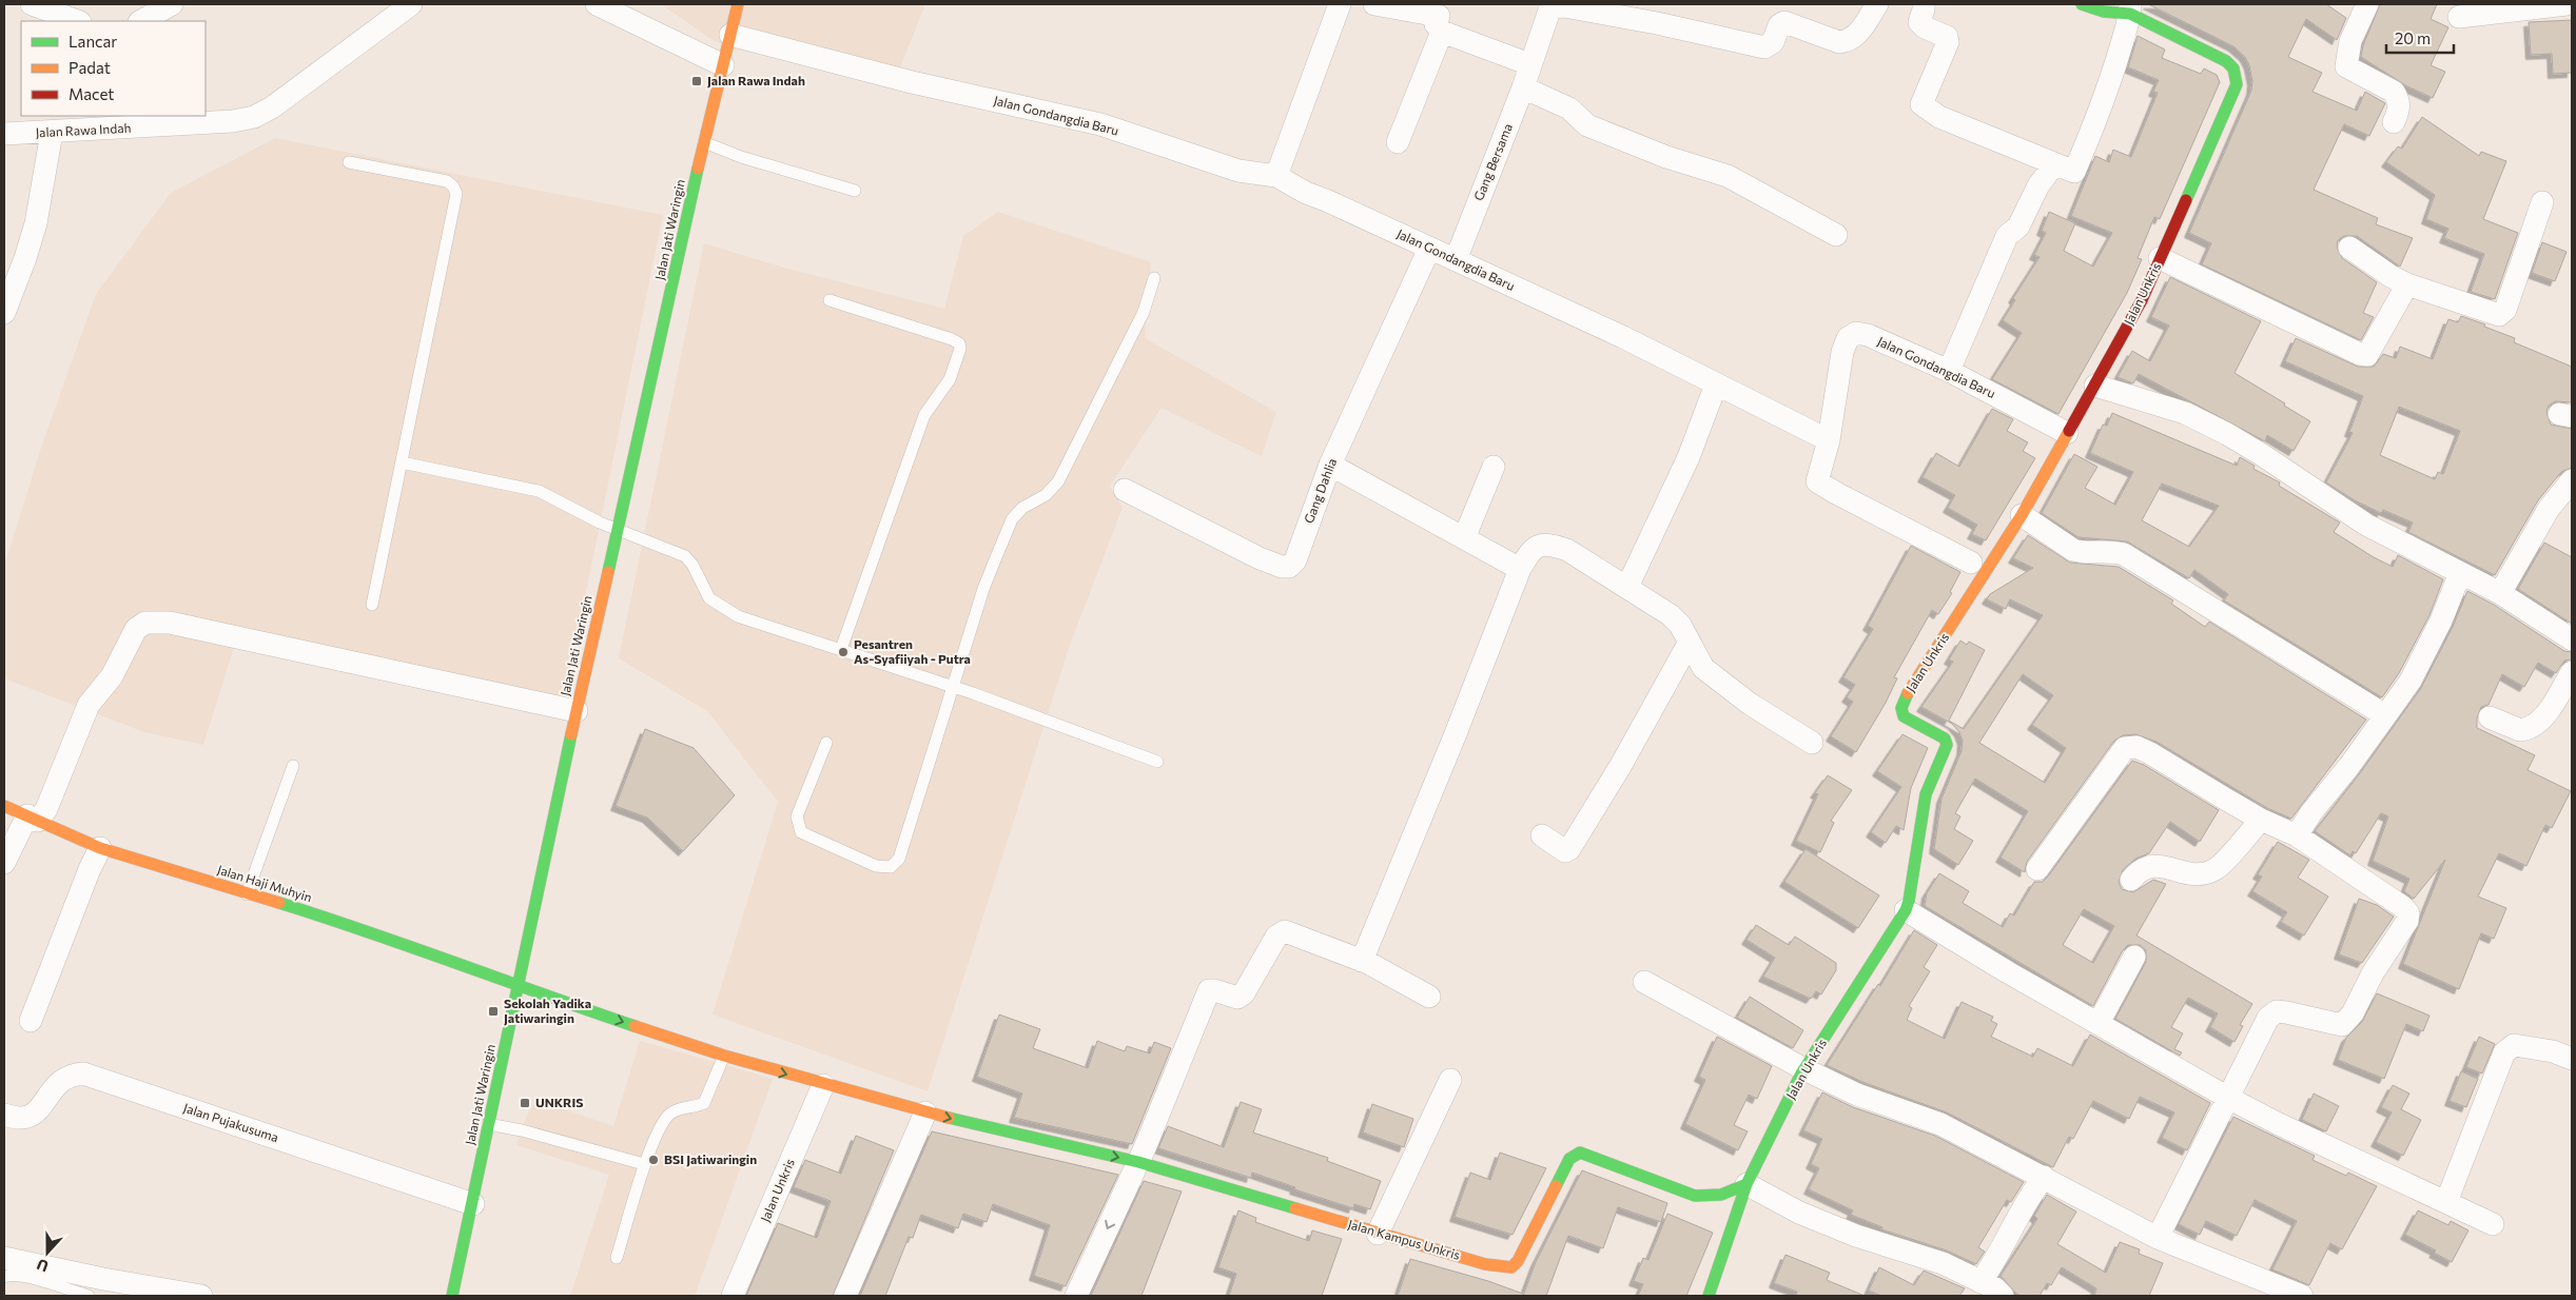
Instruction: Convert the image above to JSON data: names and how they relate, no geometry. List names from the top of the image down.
{
  "streets": {
    "street": [
      "Jalan Gondangdia Baru",
      "Jalan Rawa Indah",
      "Gang Bersama",
      "Jalan Jati Waringin",
      "Jalan Unkris",
      "Gang Dahlia",
      "Jalan Haji Muhyin",
      "Jalan Pujakusuma",
      "Jalan Kampus Unkris"
    ]
  },
  "crossings": [
    ["Jalan Gondangdia Baru", "Gang Bersama"],
    ["Jalan Gondangdia Baru", "Jalan Jati Waringin"],
    ["Jalan Gondangdia Baru", "Jalan Unkris"],
    ["Jalan Gondangdia Baru", "Gang Dahlia"],
    ["Jalan Jati Waringin", "Jalan Haji Muhyin"],
    ["Jalan Jati Waringin", "Jalan Pujakusuma"],
    ["Jalan Unkris", "Jalan Haji Muhyin"],
    ["Jalan Unkris", "Jalan Kampus Unkris"],
    ["Jalan Haji Muhyin", "Jalan Kampus Unkris"]
  ],
  "one_way": ["Jalan Haji Muhyin"],
  "places": {
    "transit": ["Jalan Rawa Indah", "Sekolah Yadika Jatiwaringin", "UNKRIS"],
    "other": ["Pesantren As-Syafiiyah - Putra", "BSI Jatiwaringin"]
  },
  "legend": ["Lancar", "Padat", "Macet"],
  "scale_bar": "20 m",
  "north": "bottom"
}
